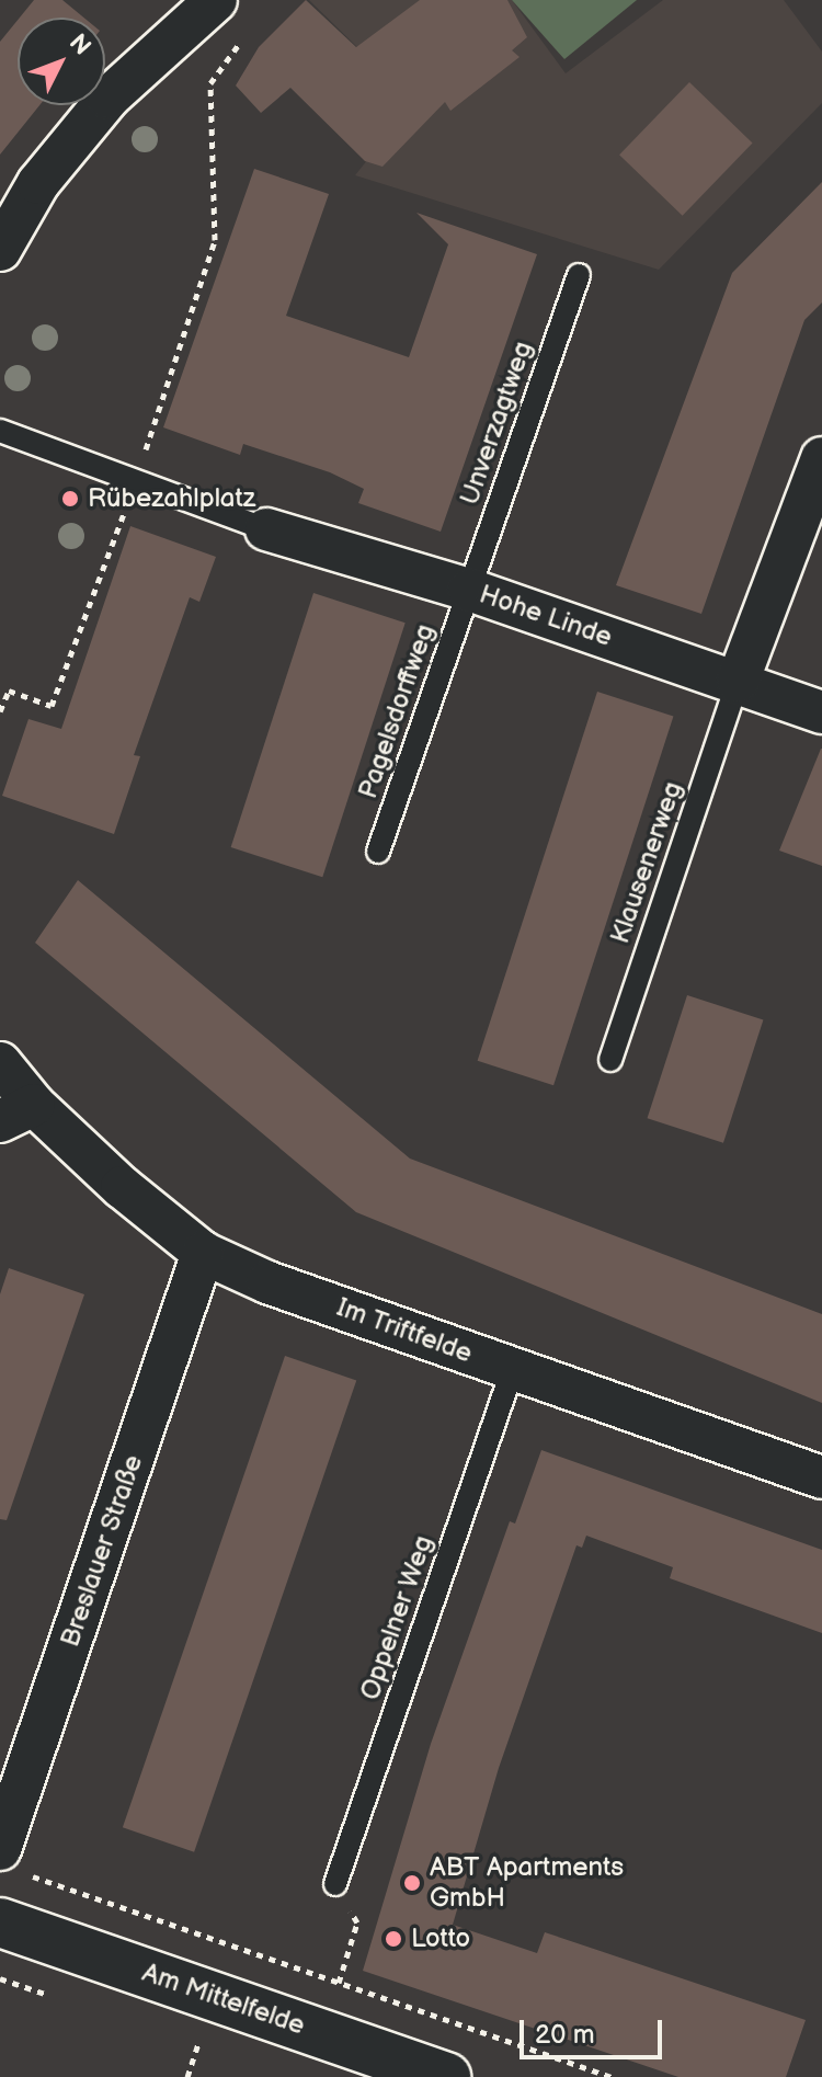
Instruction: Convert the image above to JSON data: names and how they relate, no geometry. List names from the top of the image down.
{
  "streets": {
    "street": [
      "Hohe Linde",
      "Im Triftfelde",
      "Breslauer Straße",
      "Am Mittelfelde"
    ],
    "lane": [
      "Unverzagtweg",
      "Pagelsdorffweg",
      "Klausenerweg",
      "Oppelner Weg"
    ]
  },
  "crossings": [
    ["Unverzagtweg", "Hohe Linde"],
    ["Unverzagtweg", "Pagelsdorffweg"],
    ["Hohe Linde", "Pagelsdorffweg"],
    ["Hohe Linde", "Klausenerweg"],
    ["Im Triftfelde", "Breslauer Straße"],
    ["Im Triftfelde", "Oppelner Weg"]
  ],
  "places": ["Rübezahlplatz", "ABT Apartments GmbH", "Lotto"],
  "scale_bar": "20 m",
  "north": "top right"
}
